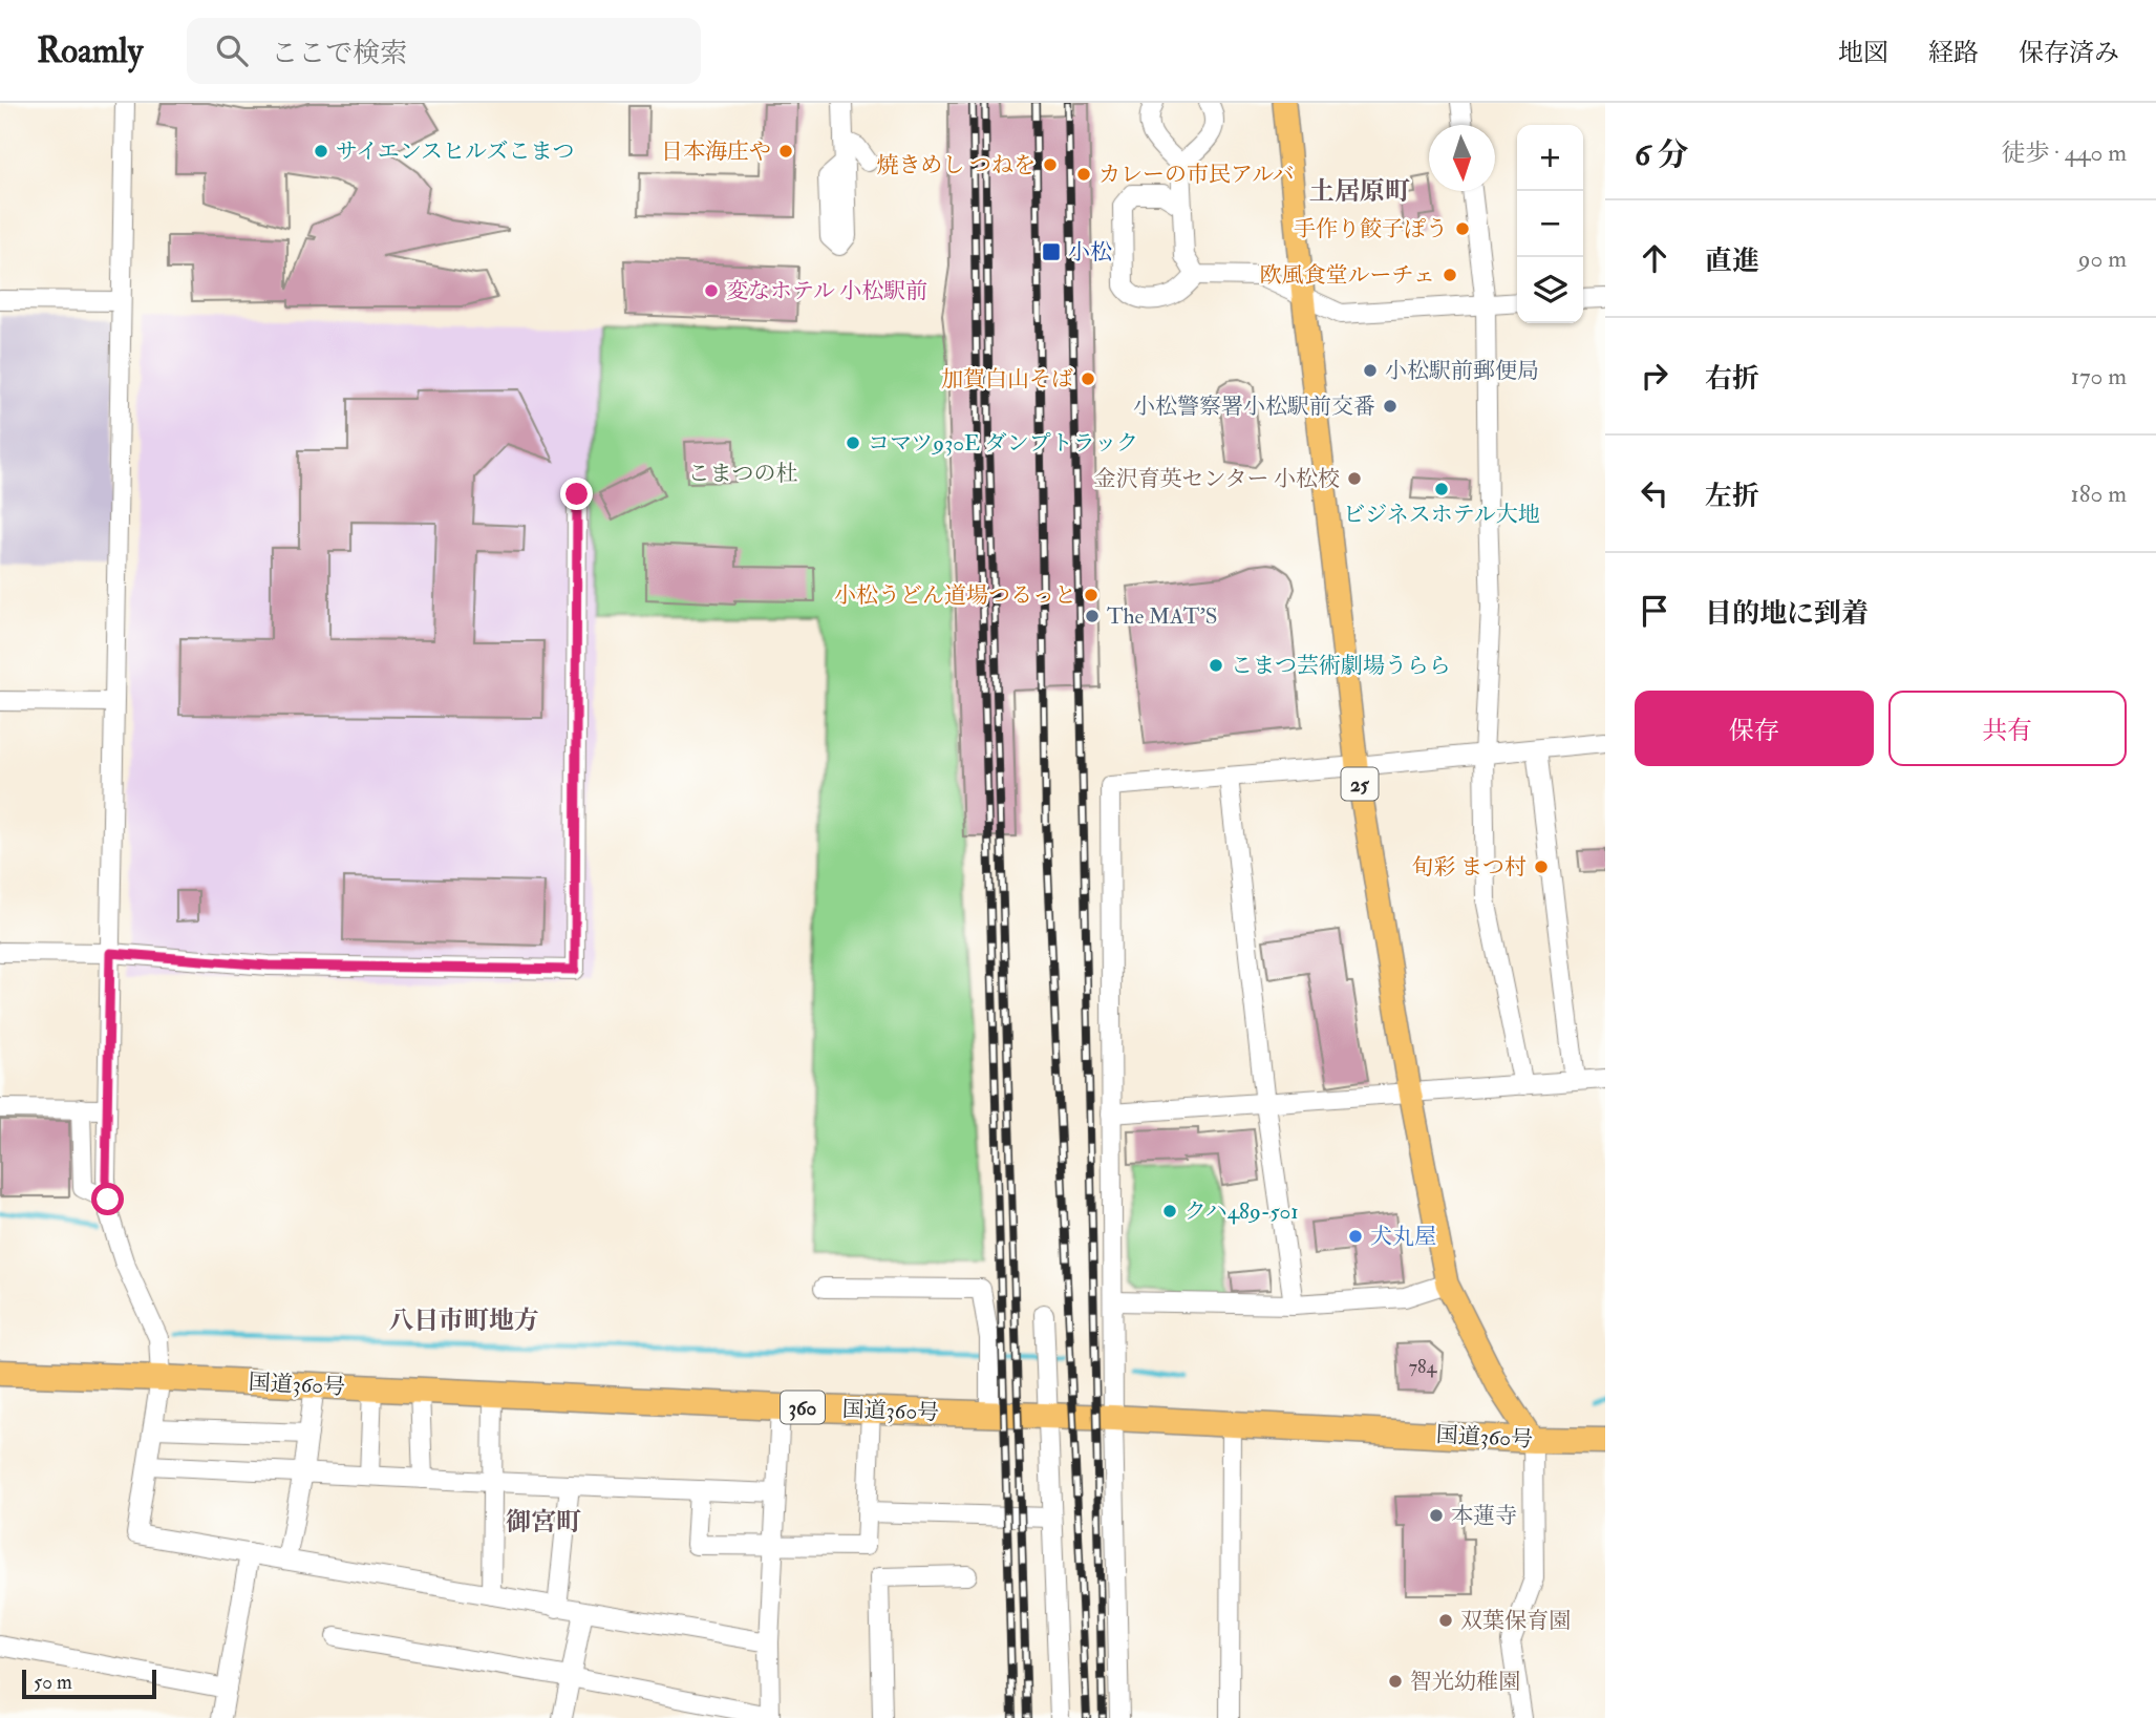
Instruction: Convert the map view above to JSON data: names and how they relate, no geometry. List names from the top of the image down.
{
  "streets": {
    "highway": ["国道360号", "360"],
    "main road": ["25"]
  },
  "crossings": [
    ["25", "国道360号"]
  ],
  "districts": ["土居原町", "八日市町地方", "御宮町"],
  "parks": ["こまつの杜"],
  "places": {
    "other": [
      "サイエンスヒルズこまつ",
      "日本海庄や",
      "焼きめし つねを",
      "カレーの市民アルバ",
      "手作り餃子ぽう",
      "欧風食堂ルーチェ",
      "変なホテル 小松駅前",
      "小松駅前郵便局",
      "加賀白山そば",
      "小松警察署小松駅前交番",
      "コマツ930E ダンプトラック",
      "金沢育英センター 小松校",
      "ビジネスホテル大地",
      "小松うどん道場つるっと",
      "The MAT'S",
      "こまつ芸術劇場うらら",
      "旬彩 まつ村",
      "クハ489-501",
      "犬丸屋",
      "本蓮寺",
      "双葉保育園",
      "智光幼稚園"
    ],
    "transit": ["小松"]
  },
  "house_numbers": ["784"],
  "scale_bar": "50 m",
  "north": "bottom",
  "page": {
    "header": "Roamly",
    "search": "ここで検索",
    "nav": ["地図", "経路", "保存済み"],
    "heading": ["6 分", "徒歩 · 440 m"],
    "map_buttons": ["+", "−"],
    "list": [
      ["直進", "90 m"],
      ["右折", "170 m"],
      ["左折", "180 m"],
      "目的地に到着"
    ],
    "buttons": ["保存", "共有"],
    "scale": "50 m"
  }
}
